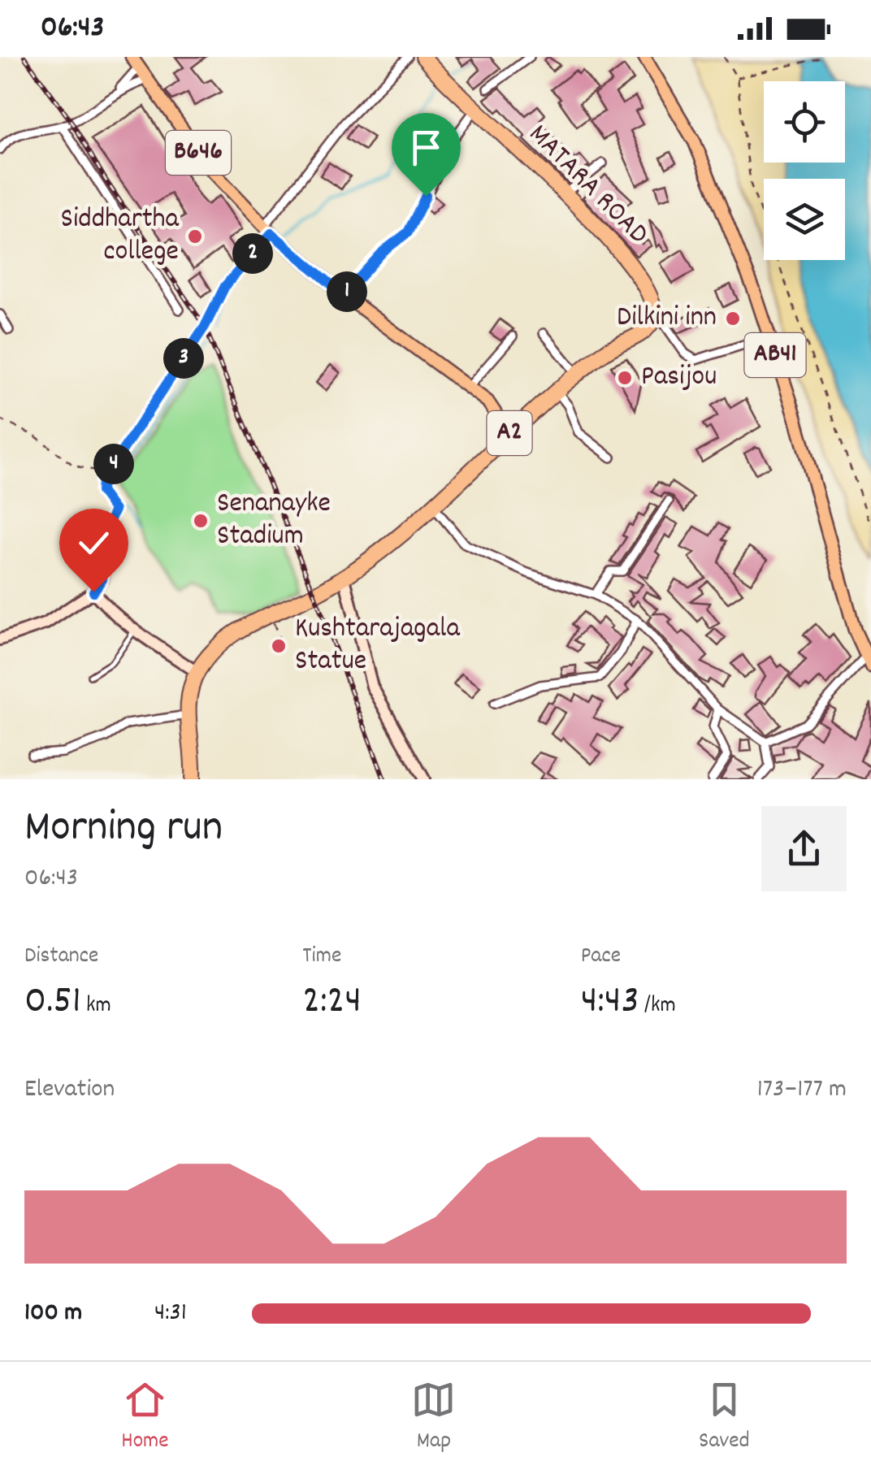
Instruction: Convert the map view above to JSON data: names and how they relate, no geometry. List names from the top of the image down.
{
  "streets": {
    "highway": ["MATARA ROAD", "A2"],
    "main road": ["B646", "AB41"]
  },
  "crossings": [
    ["B646", "A2"]
  ],
  "places": [
    "Siddhartha college",
    "Dilkini inn",
    "Pasijou",
    "Senanayke Stadium",
    "Kushtarajagala Statue"
  ],
  "page": {
    "status": "06:43",
    "pins": [
      "2",
      "1",
      "3",
      "4"
    ],
    "heading": ["Morning run", "06:43"],
    "stats": [
      ["Distance", "0.51 km"],
      ["Time", "2:24"],
      ["Pace", "4:43 /km"]
    ],
    "chart": ["Elevation", "173–177 m"],
    "list": [
      {
        "name": "100 m",
        "note": "4:31"
      }
    ],
    "tabs": ["Home", "Map", "Saved"]
  }
}
